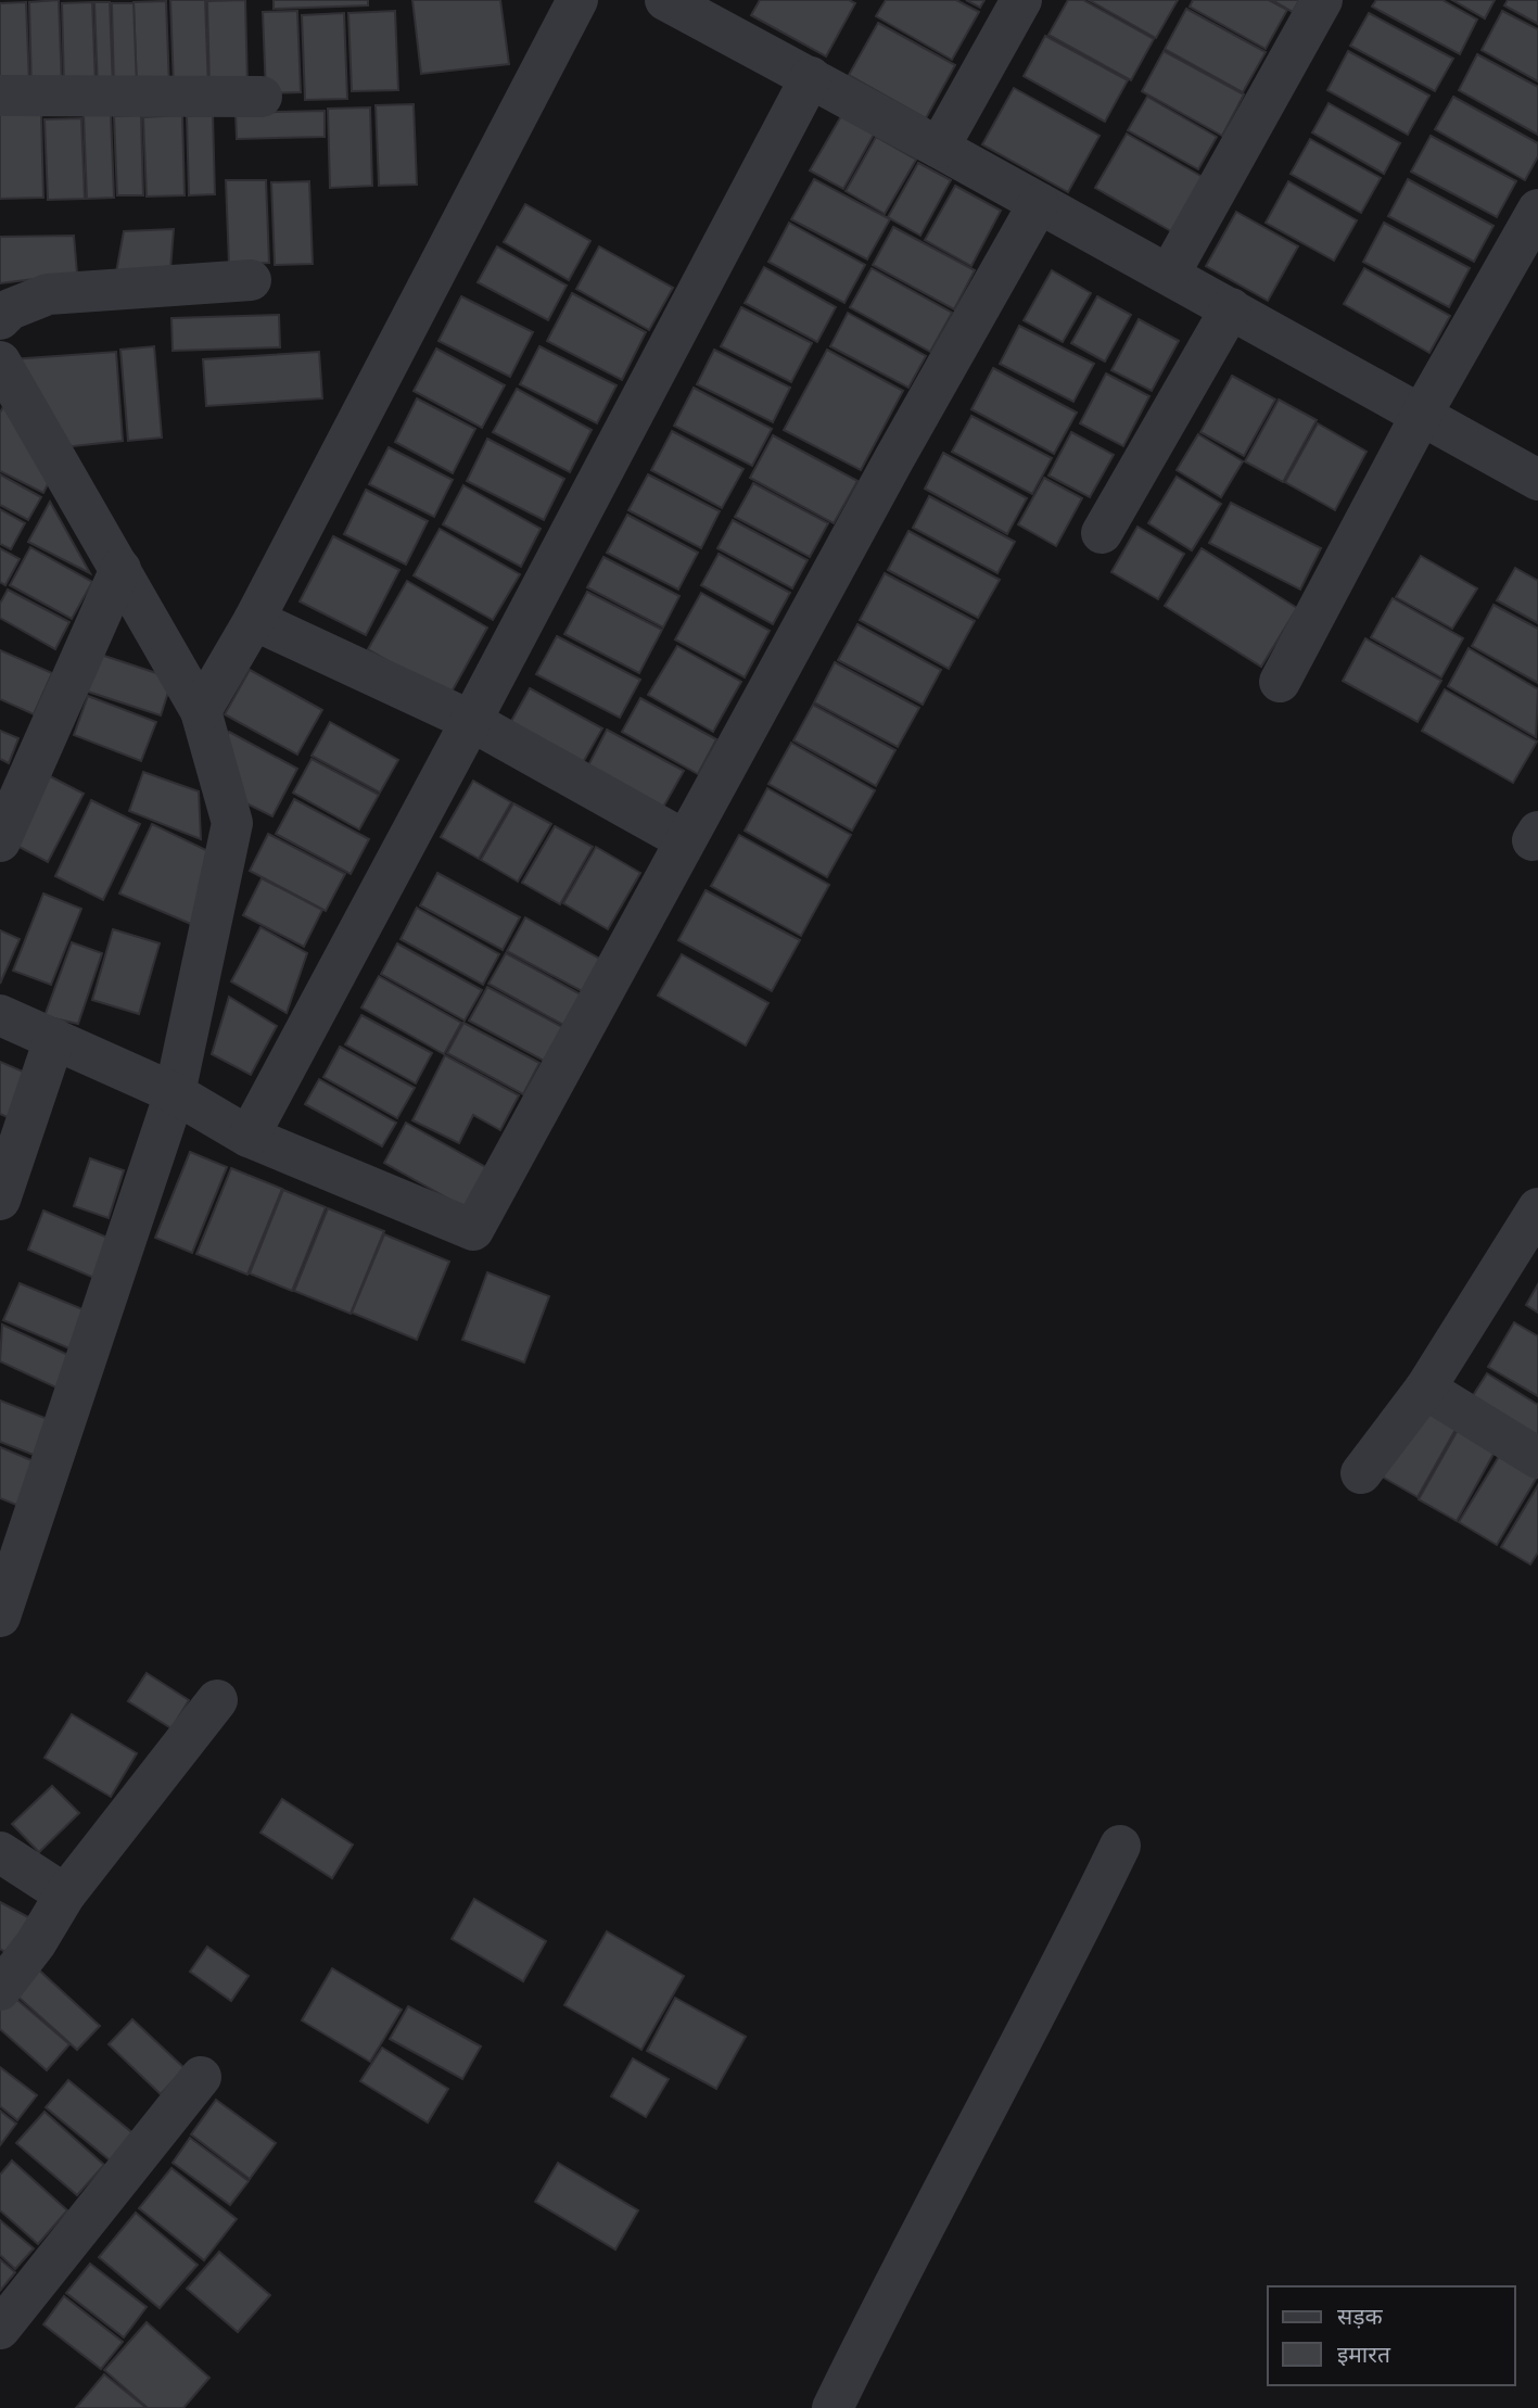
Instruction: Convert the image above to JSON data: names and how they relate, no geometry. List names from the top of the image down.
{
  "legend": ["सड़क", "इमारत"]
}
